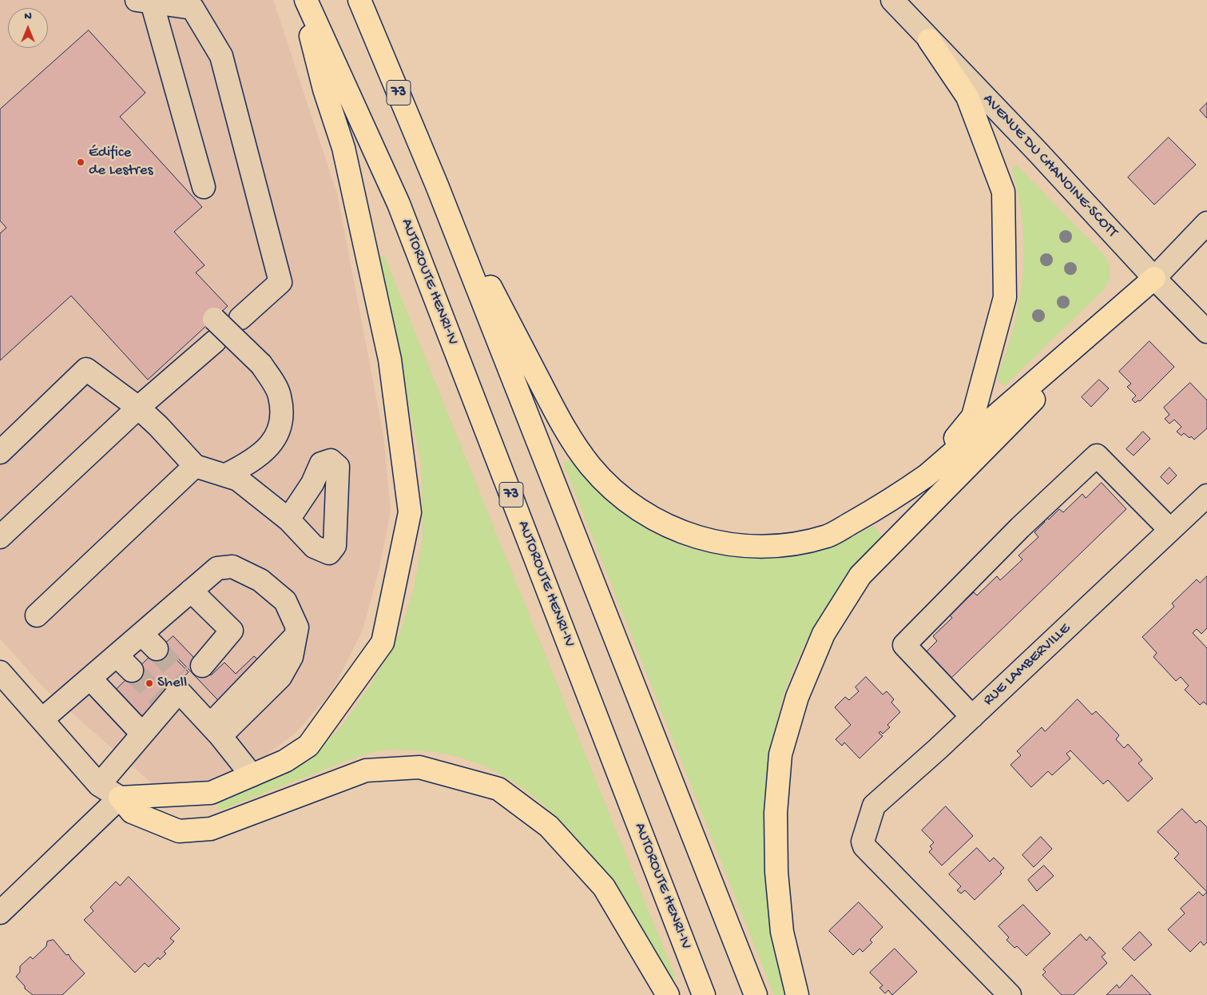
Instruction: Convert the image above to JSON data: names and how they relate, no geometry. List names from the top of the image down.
{
  "streets": {
    "highway": ["73", "AUTOROUTE HENRI-IV"],
    "street": ["AVENUE DU CHANOINE-SCOTT", "RUE LAMBERVILLE"]
  },
  "places": ["Édifice de Lestres", "Shell"],
  "north": "top"
}
